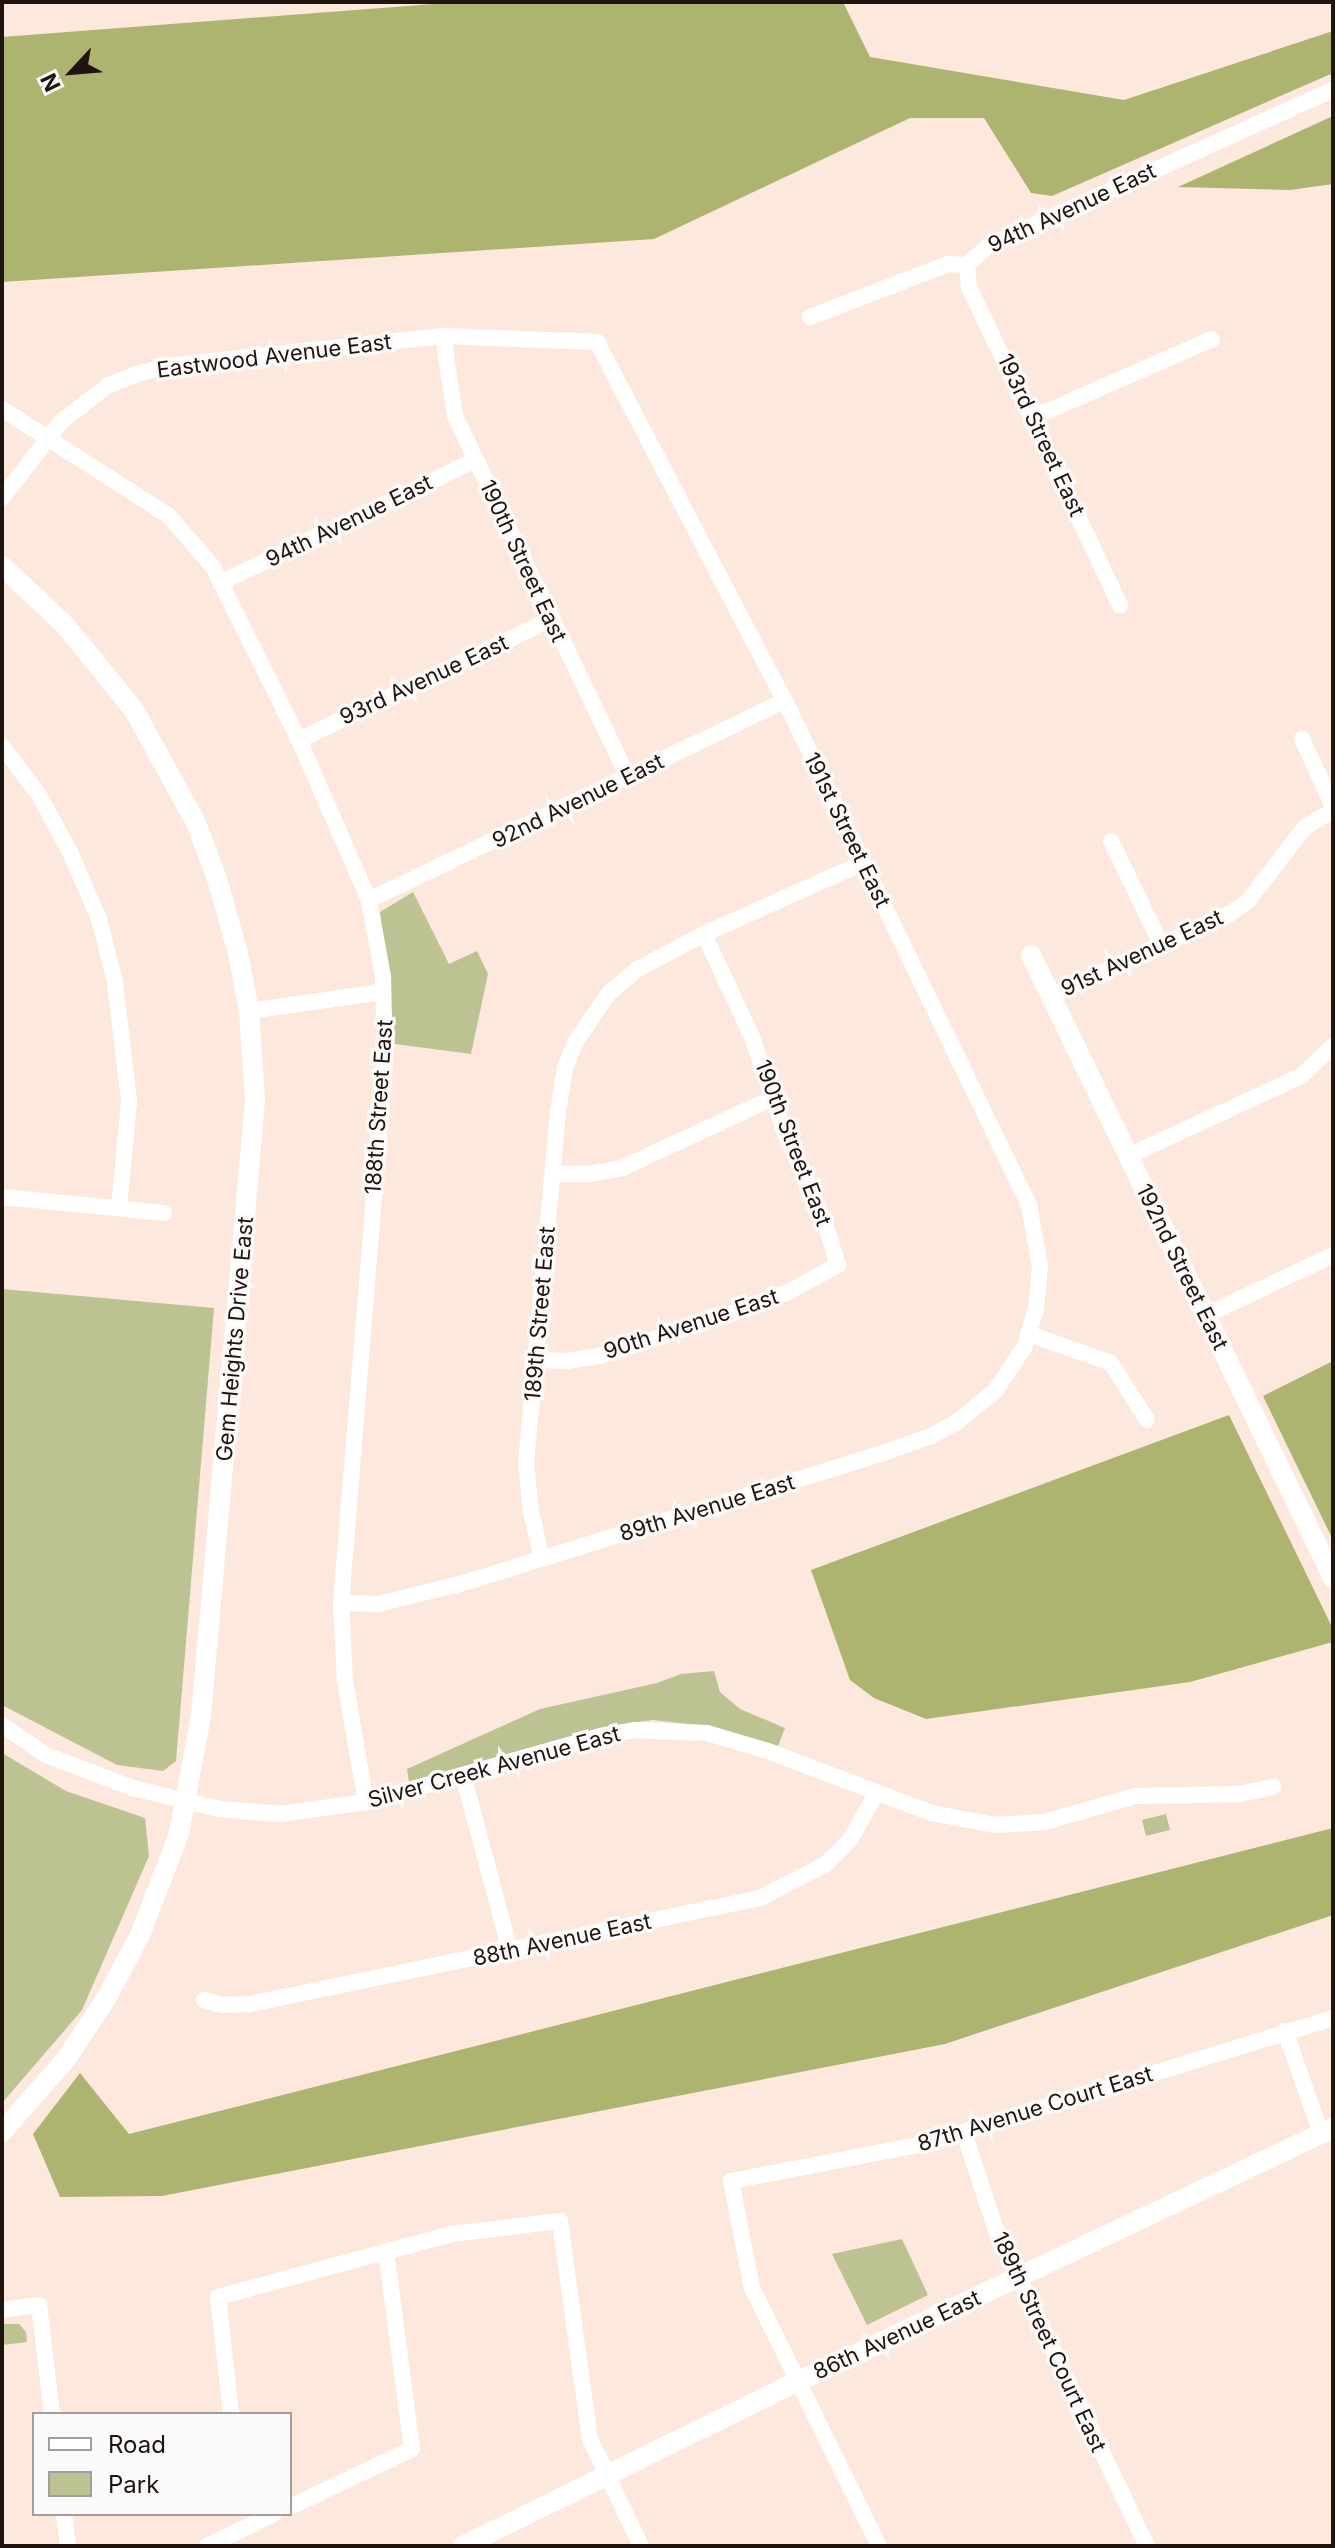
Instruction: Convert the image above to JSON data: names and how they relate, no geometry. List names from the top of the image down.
{
  "streets": {
    "street": [
      "94th Avenue East",
      "Eastwood Avenue East",
      "193rd Street East",
      "190th Street East",
      "93rd Avenue East",
      "92nd Avenue East",
      "191st Street East",
      "91st Avenue East",
      "188th Street East",
      "192nd Street East",
      "189th Street East",
      "90th Avenue East",
      "Gem Heights Drive East",
      "89th Avenue East",
      "Silver Creek Avenue East",
      "88th Avenue East",
      "87th Avenue Court East",
      "86th Avenue East",
      "189th Street Court East"
    ]
  },
  "crossings": [
    ["94th Avenue East", "193rd Street East"],
    ["94th Avenue East", "190th Street East"],
    ["94th Avenue East", "188th Street East"],
    ["Eastwood Avenue East", "190th Street East"],
    ["Eastwood Avenue East", "191st Street East"],
    ["Eastwood Avenue East", "188th Street East"],
    ["190th Street East", "93rd Avenue East"],
    ["190th Street East", "92nd Avenue East"],
    ["190th Street East", "189th Street East"],
    ["190th Street East", "90th Avenue East"],
    ["93rd Avenue East", "188th Street East"],
    ["92nd Avenue East", "191st Street East"],
    ["92nd Avenue East", "188th Street East"],
    ["191st Street East", "189th Street East"],
    ["191st Street East", "89th Avenue East"],
    ["91st Avenue East", "192nd Street East"],
    ["188th Street East", "89th Avenue East"],
    ["188th Street East", "Silver Creek Avenue East"],
    ["189th Street East", "90th Avenue East"],
    ["189th Street East", "89th Avenue East"],
    ["Gem Heights Drive East", "Silver Creek Avenue East"],
    ["Silver Creek Avenue East", "88th Avenue East"],
    ["87th Avenue Court East", "86th Avenue East"],
    ["87th Avenue Court East", "189th Street Court East"],
    ["86th Avenue East", "189th Street Court East"]
  ],
  "legend": ["Road", "Park"],
  "north": "bottom left"
}
